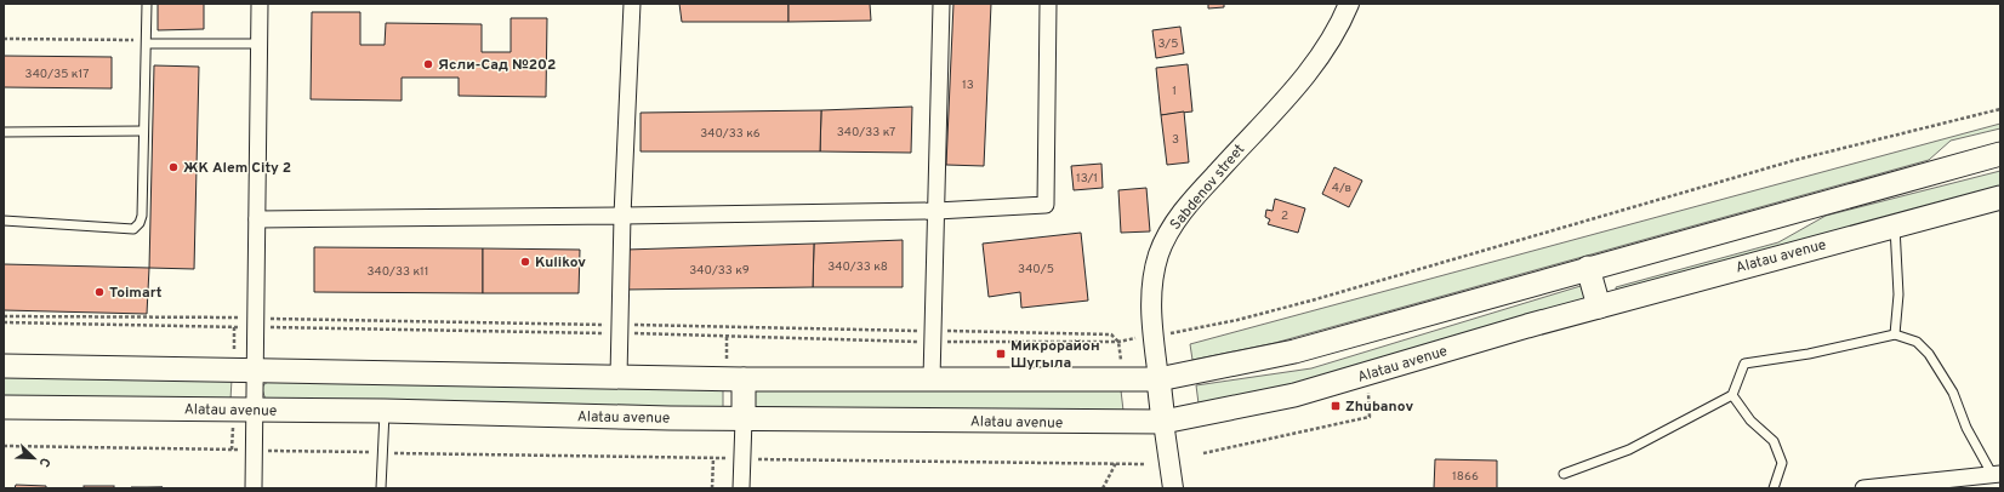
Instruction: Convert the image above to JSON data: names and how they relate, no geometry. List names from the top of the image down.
{
  "streets": {
    "main road": ["Sabdenov street", "Alatau avenue"]
  },
  "crossings": [
    ["Sabdenov street", "Alatau avenue"]
  ],
  "places": {
    "other": [
      "Ясли-Сад №202",
      "ЖК Alem City 2",
      "Kulikov",
      "Toimart"
    ],
    "transit": ["Микрорайон Шугыла", "Zhubanov"]
  },
  "house_numbers": [
    "3/5",
    "340/35 к17",
    "13",
    "1",
    "340/33 к7",
    "340/33 к6",
    "3",
    "13/1",
    "4/в",
    "2",
    "340/33 к8",
    "340/5",
    "340/33 к9",
    "340/33 к11",
    "1866"
  ],
  "north": "bottom right"
}
